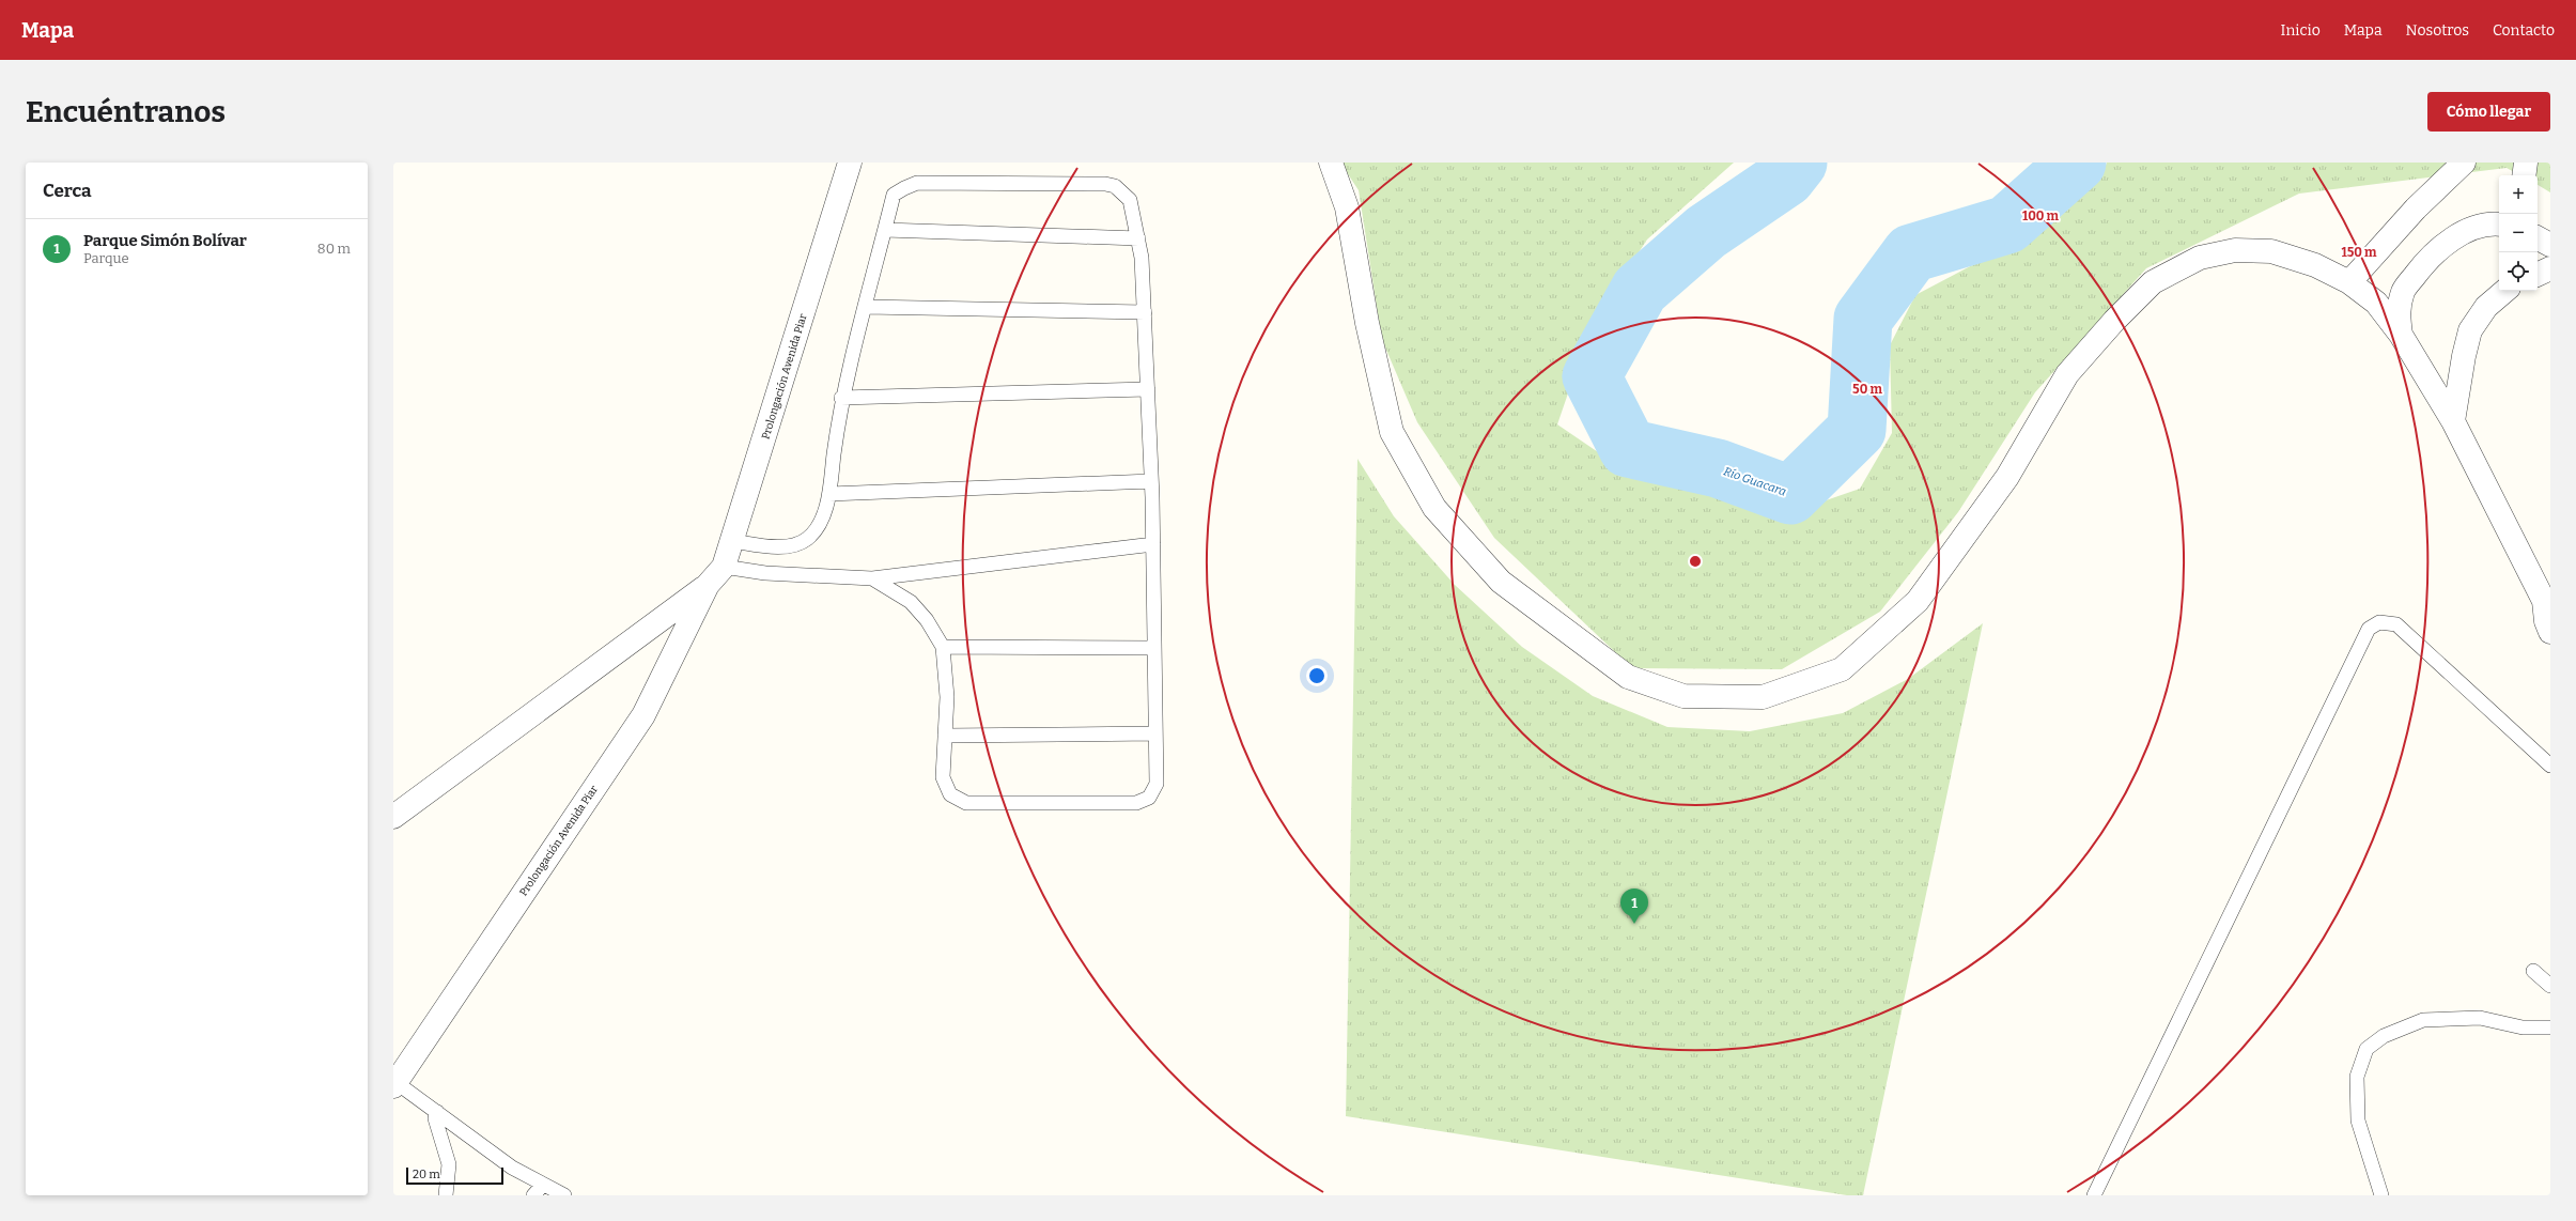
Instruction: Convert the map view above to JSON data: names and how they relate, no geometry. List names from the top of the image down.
{
  "streets": {
    "street": ["Prolongación Avenida Piar"]
  },
  "water": ["Río Guacara"],
  "scale_bar": "20 m",
  "page": {
    "header": "Mapa",
    "nav": [
      "Inicio",
      "Mapa",
      "Nosotros",
      "Contacto"
    ],
    "buttons": "Cómo llegar",
    "title": "Encuéntranos",
    "heading": "Cerca",
    "map_buttons": ["+", "−"],
    "list": [
      {
        "mark": "1",
        "name": "Parque Simón Bolívar",
        "note": "Parque",
        "value": "80 m"
      }
    ],
    "pins": "1",
    "scale": "20 m"
  },
  "rings": ["100 m", "150 m", "50 m"]
}
